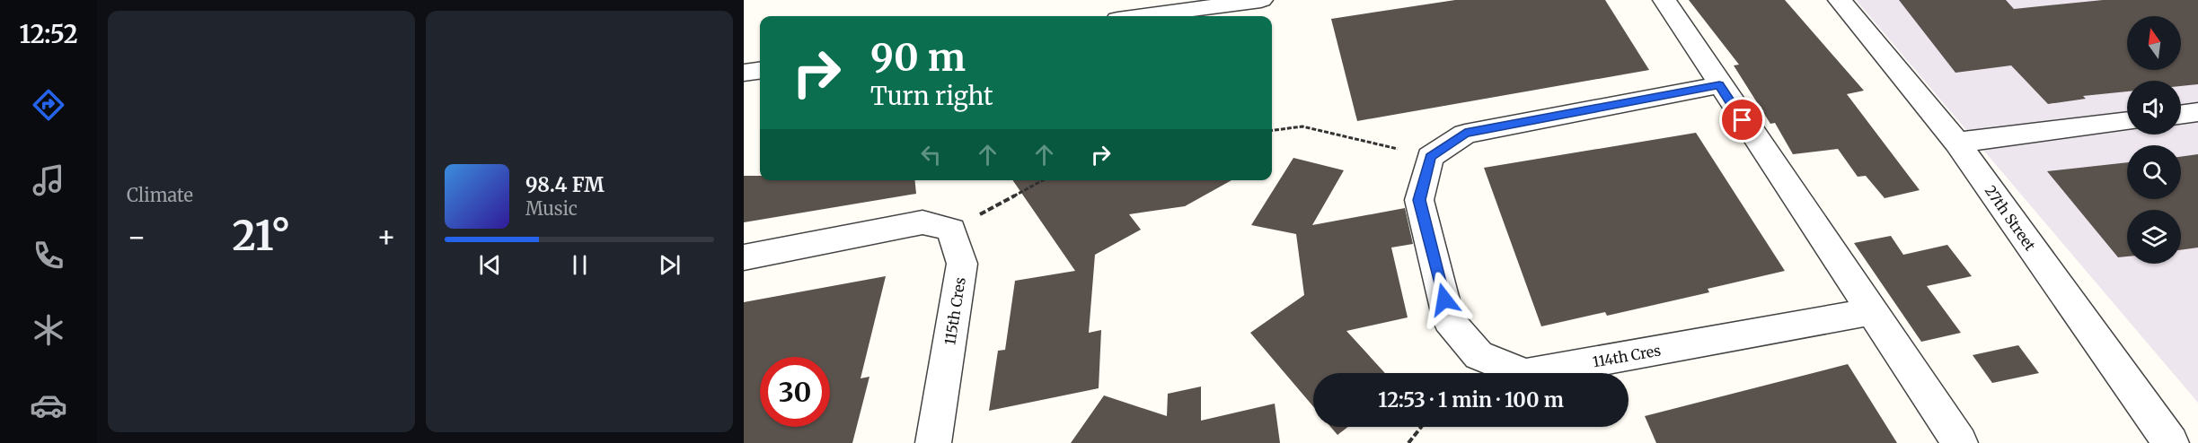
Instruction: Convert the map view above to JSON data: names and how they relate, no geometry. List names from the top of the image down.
{
  "streets": {
    "street": ["27th Street", "115th Cres", "114th Cres"]
  },
  "north": "top",
  "page": {
    "tabs": "12:52",
    "tile": "Climate",
    "turn": ["90 m", "Turn right"],
    "song": ["98.4 FM", "Music"],
    "heat": ["−", "21°", "+"],
    "limit": "30",
    "trip": "12:53 · 1 min · 100 m"
  }
}
